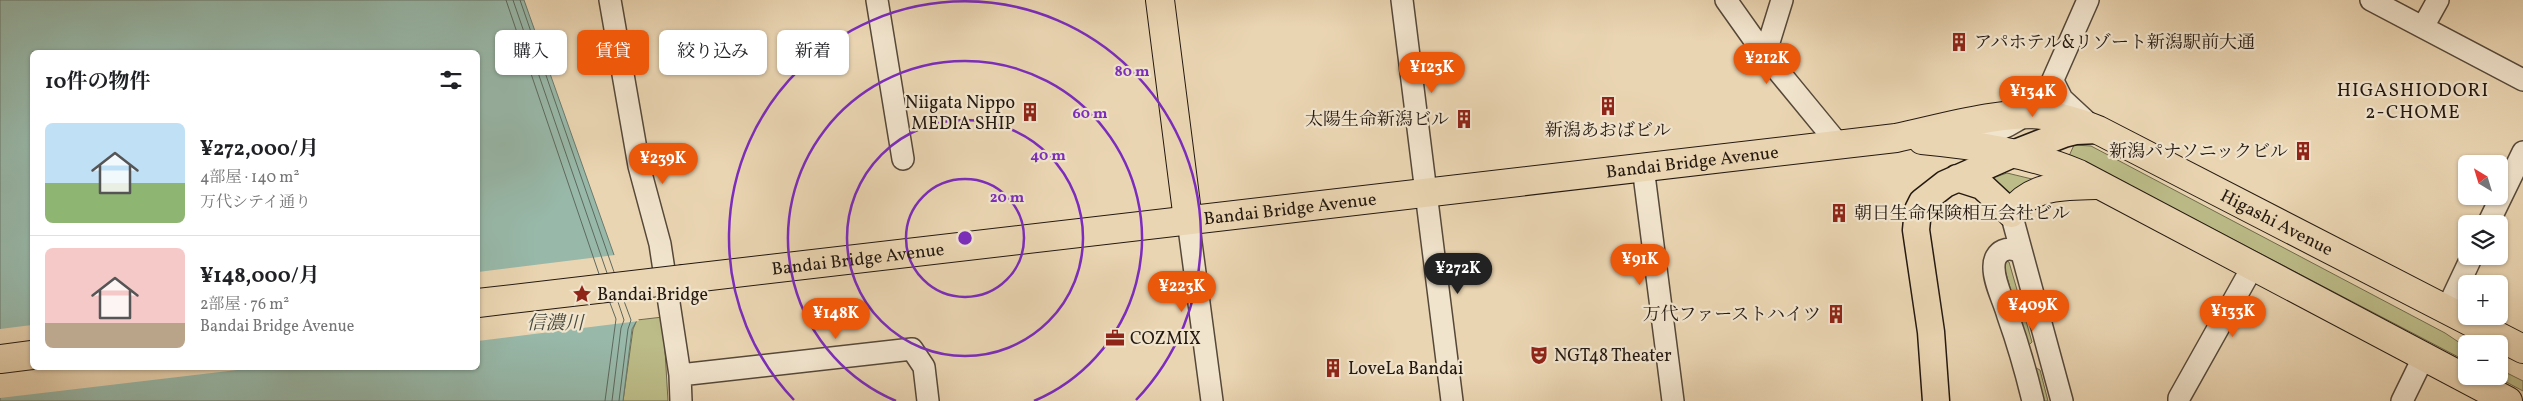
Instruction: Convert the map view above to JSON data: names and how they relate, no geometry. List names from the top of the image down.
{
  "streets": {
    "highway": ["Bandai Bridge Avenue", "Higashi Avenue"]
  },
  "crossings": [
    ["Bandai Bridge Avenue", "Higashi Avenue"]
  ],
  "districts": ["HIGASHIODORI 2-CHOME"],
  "water": ["信濃川"],
  "places": {
    "building": [
      "アパホテル&リゾート新潟駅前大通",
      "新潟あおばビル",
      "Niigata Nippo MEDIA SHIP",
      "太陽生命新潟ビル",
      "新潟パナソニックビル",
      "朝日生命保険相互会社ビル",
      "万代ファーストハイツ",
      "LoveLa Bandai"
    ],
    "place": ["Bandai Bridge"],
    "office": ["COZMIX"],
    "theatre": ["NGT48 Theater"]
  },
  "north": "top left",
  "page": {
    "chip": [
      "購入",
      "賃貸",
      "絞り込み",
      "新着"
    ],
    "price": [
      "¥212K",
      "¥123K",
      "¥134K",
      "¥239K",
      "¥91K",
      "¥272K",
      "¥223K",
      "¥409K",
      "¥133K",
      "¥148K"
    ],
    "heading": "10件の物件",
    "list": [
      {
        "name": "¥272,000/月",
        "note": "4部屋 · 140 m² · 万代シテイ通り"
      },
      {
        "name": "¥148,000/月",
        "note": "2部屋 · 76 m² · Bandai Bridge Avenue"
      }
    ],
    "map_buttons": ["+", "−"]
  },
  "rings": [
    "80 m",
    "60 m",
    "40 m",
    "20 m"
  ]
}
